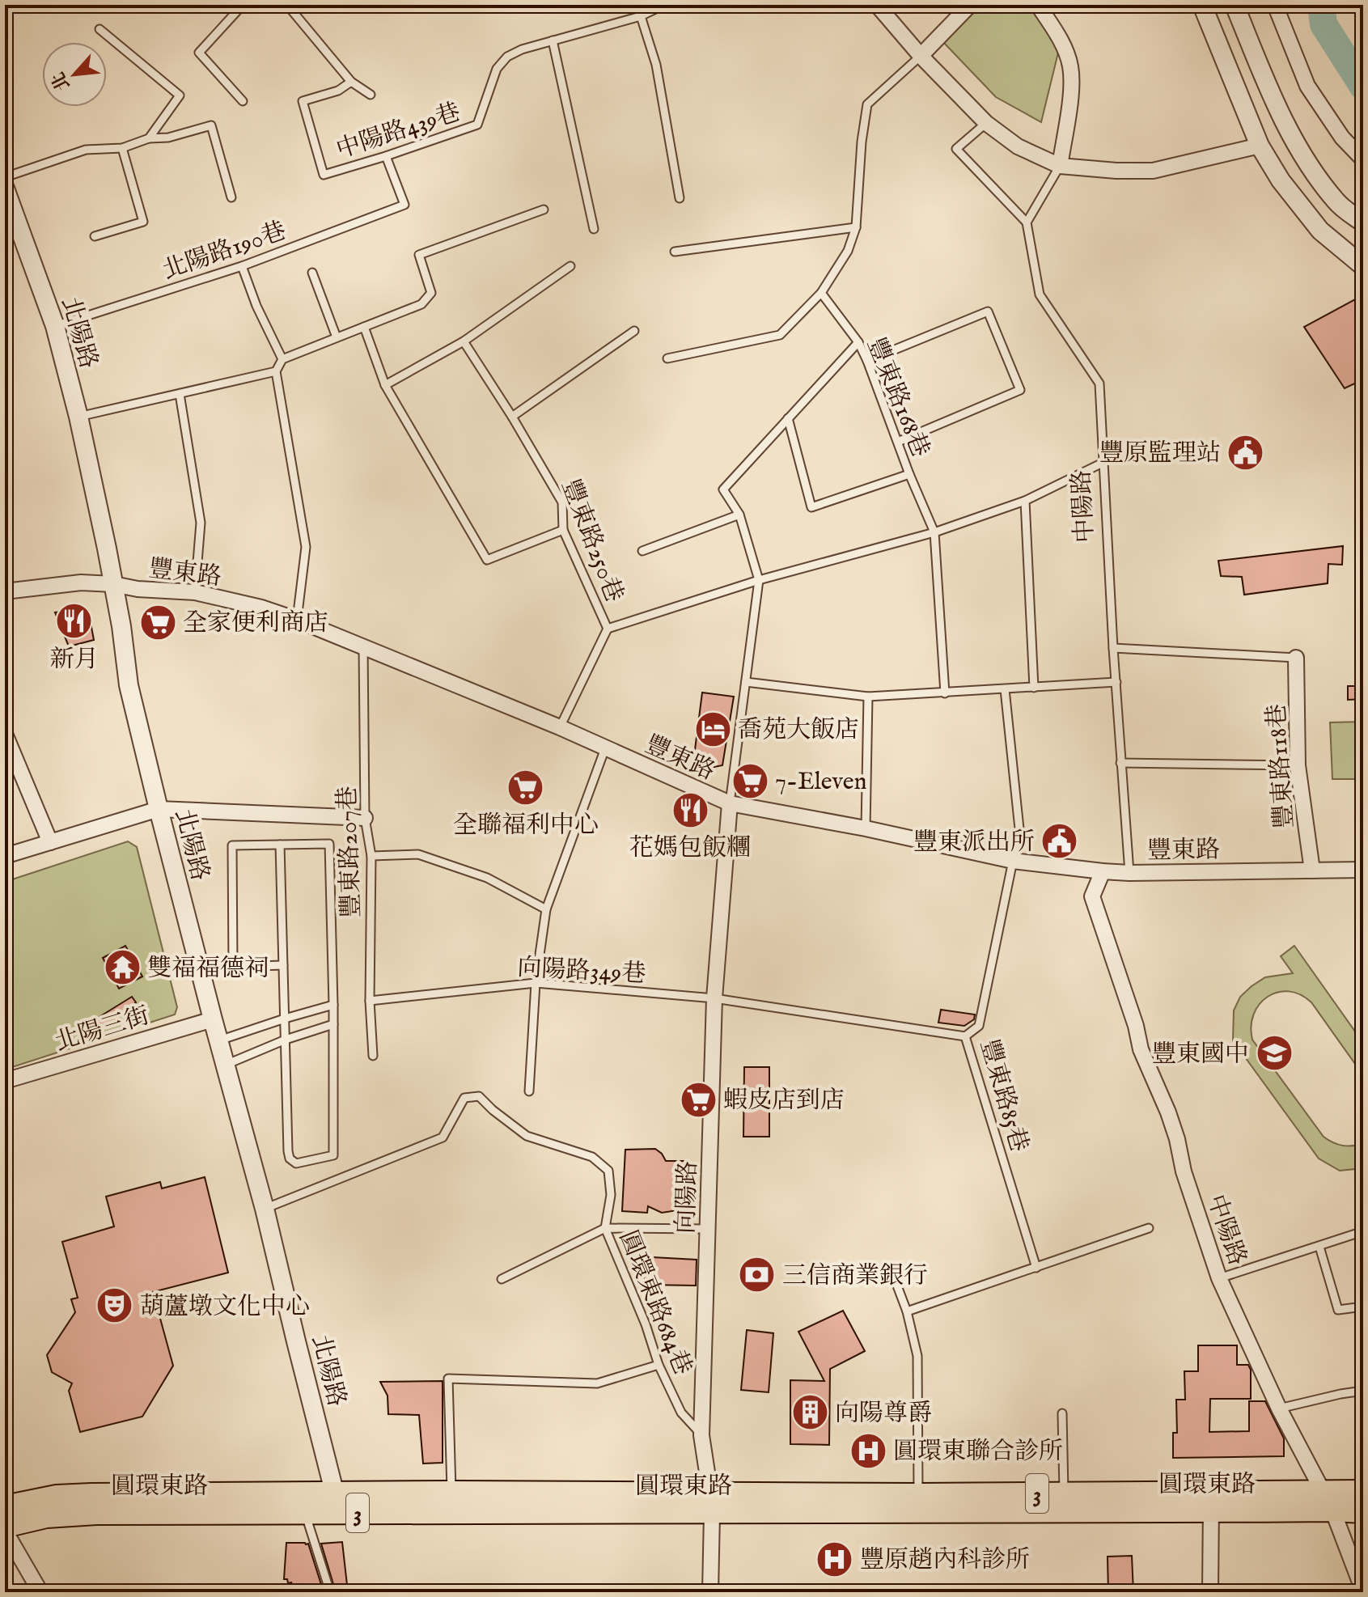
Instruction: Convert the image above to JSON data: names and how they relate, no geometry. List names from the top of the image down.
{
  "streets": {
    "main road": ["圓環東路", "3"],
    "street": [
      "北陽路",
      "中陽路",
      "豐東路",
      "豐東路118巷",
      "北陽三街",
      "向陽路"
    ],
    "lane": [
      "中陽路439巷",
      "北陽路190巷",
      "豐東路168巷",
      "豐東路250巷",
      "豐東路207巷",
      "向陽路349巷",
      "豐東路85巷",
      "圓環東路684巷"
    ]
  },
  "crossings": [
    ["中陽路439巷", "北陽路190巷"],
    ["北陽路190巷", "北陽路"],
    ["北陽路", "豐東路"],
    ["北陽路", "北陽三街"],
    ["北陽路", "圓環東路684巷"],
    ["北陽路", "圓環東路"],
    ["中陽路", "豐東路"],
    ["中陽路", "圓環東路"],
    ["豐東路250巷", "豐東路"],
    ["豐東路", "豐東路118巷"],
    ["豐東路", "豐東路207巷"],
    ["豐東路", "豐東路85巷"],
    ["豐東路", "向陽路"],
    ["豐東路207巷", "向陽路349巷"],
    ["向陽路349巷", "豐東路85巷"],
    ["向陽路349巷", "向陽路"],
    ["向陽路", "圓環東路684巷"],
    ["向陽路", "圓環東路"]
  ],
  "places": {
    "public building": ["豐原監理站", "豐東派出所"],
    "restaurant": ["新月", "花媽包飯糰"],
    "supermarket": [
      "全家便利商店",
      "7-Eleven",
      "全聯福利中心",
      "蝦皮店到店"
    ],
    "hotel": ["喬苑大飯店"],
    "temple": ["雙福福德祠"],
    "school or university": ["豐東國中"],
    "bank": ["三信商業銀行"],
    "theatre": ["葫蘆墩文化中心"],
    "building": ["向陽尊爵"],
    "hospital": ["圓環東聯合診所", "豐原趙內科診所"]
  },
  "north": "bottom left"
}
